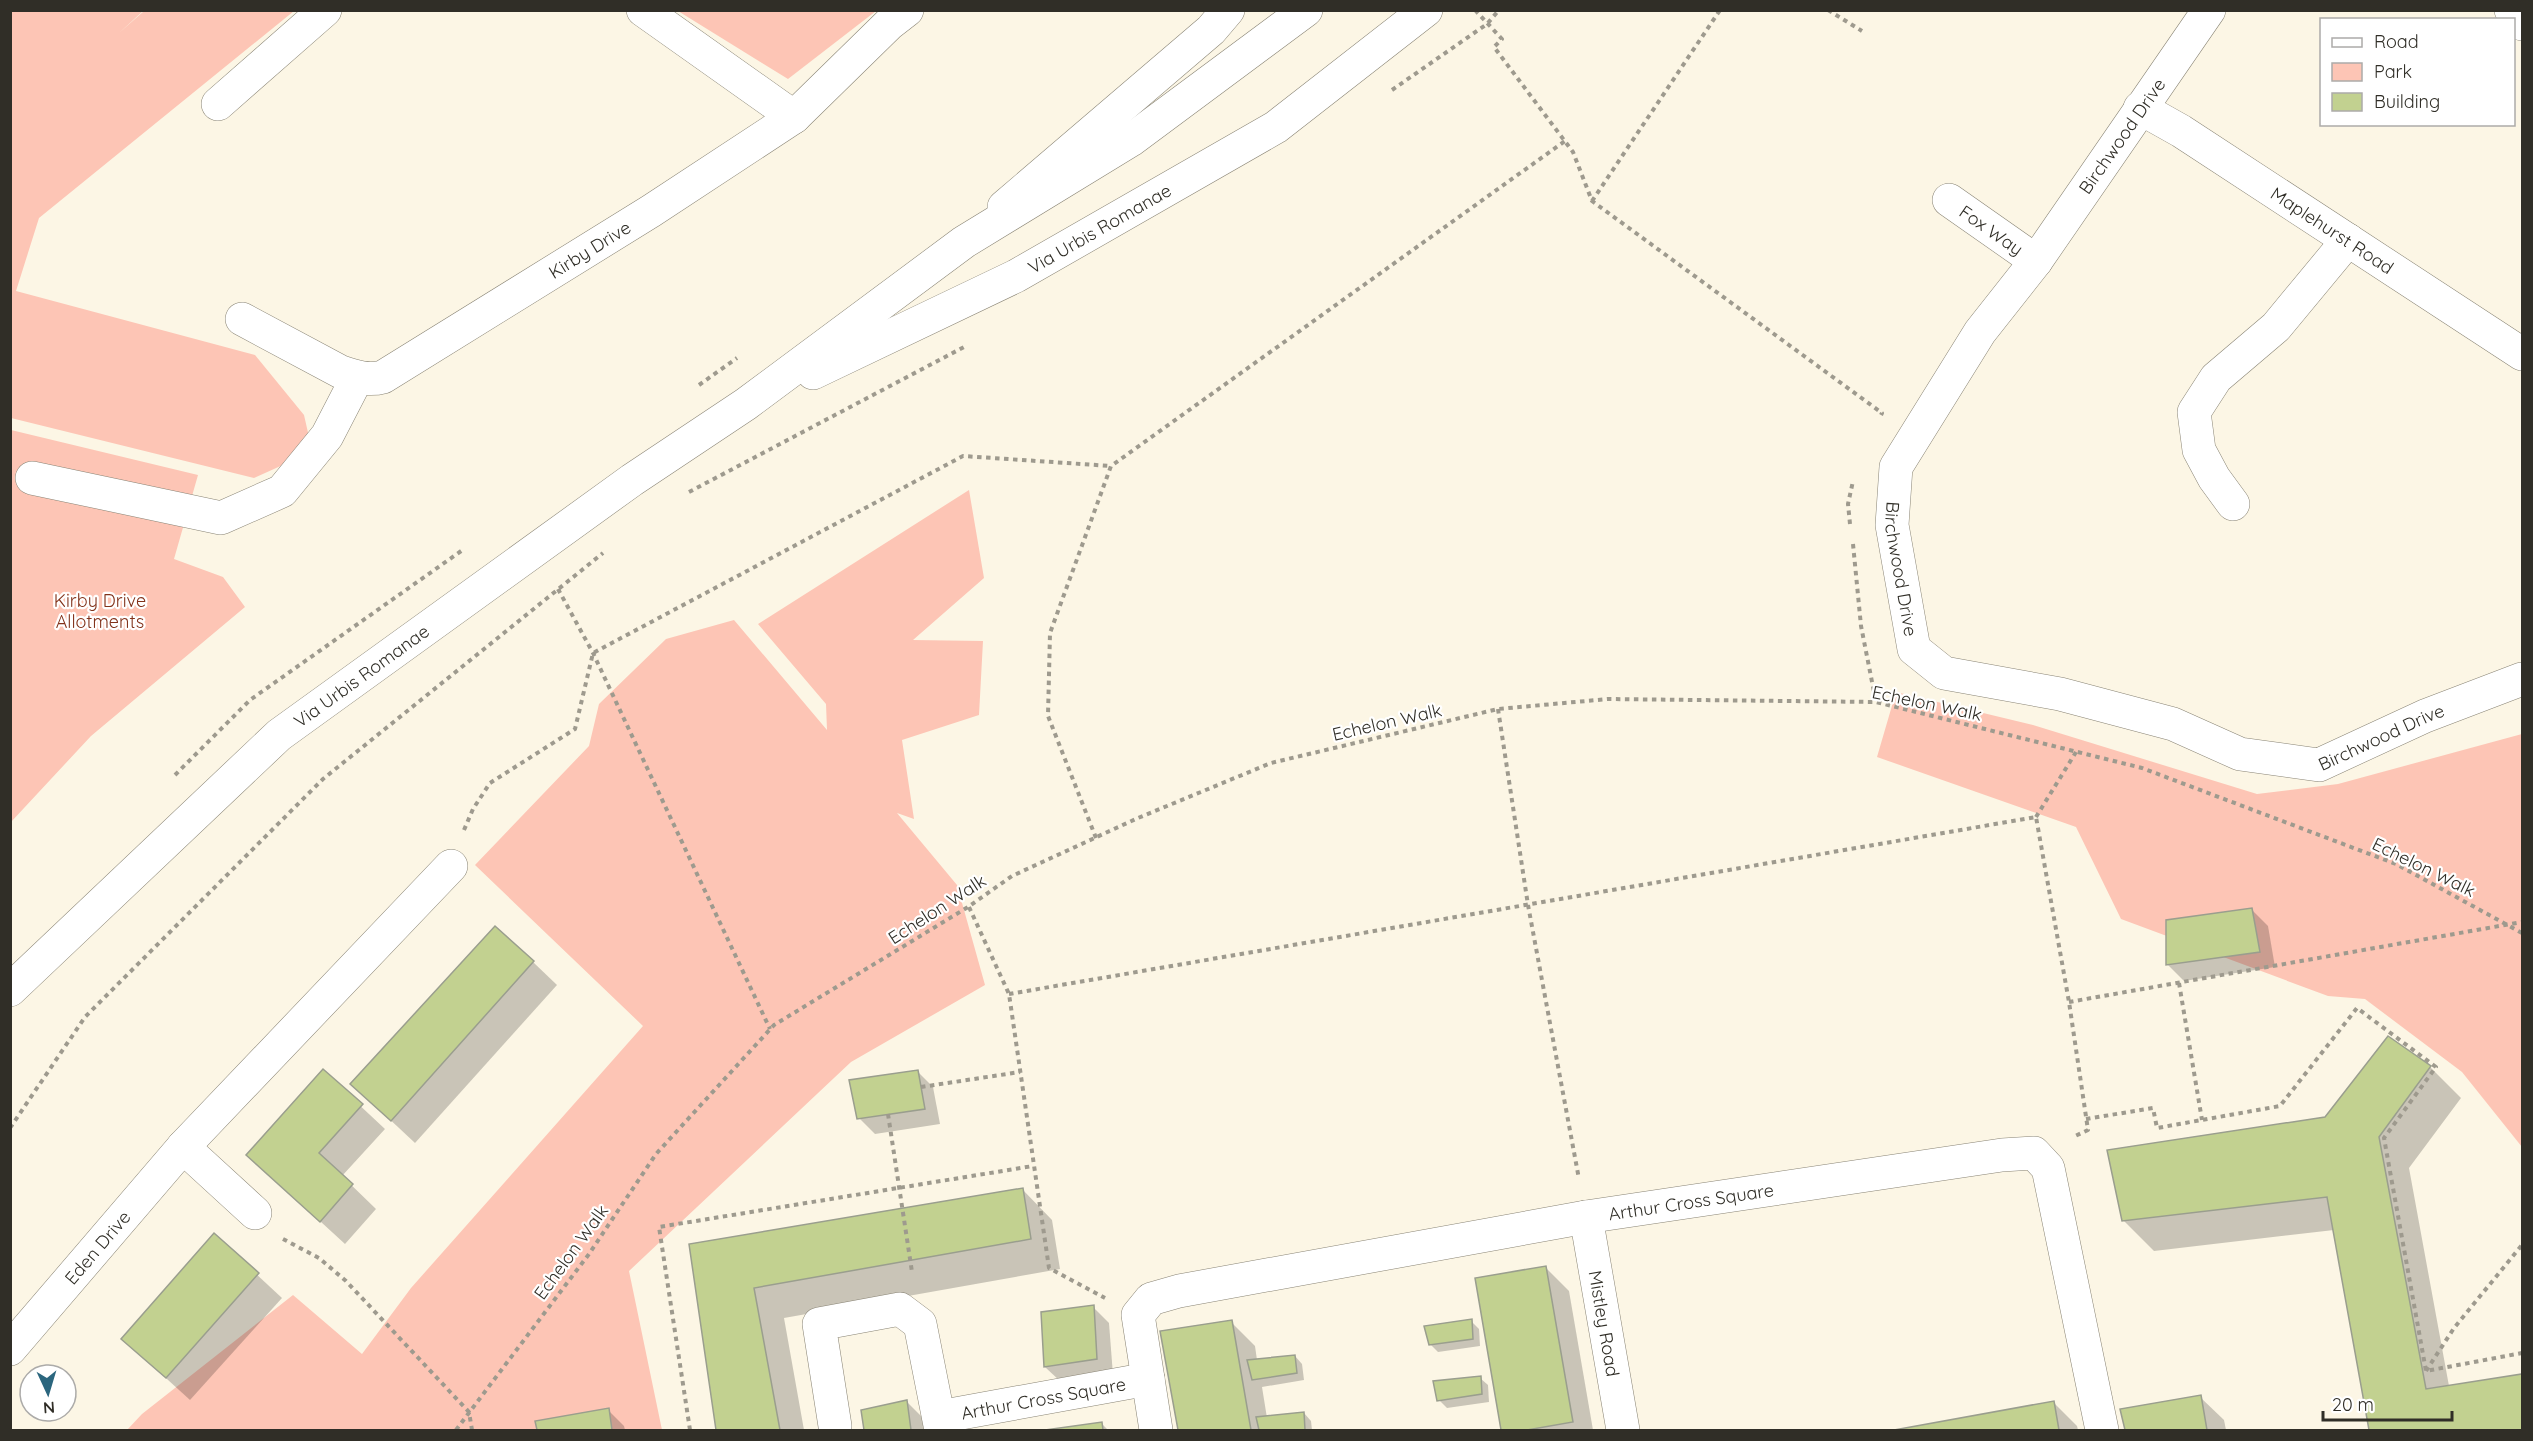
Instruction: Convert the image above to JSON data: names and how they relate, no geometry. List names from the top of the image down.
{
  "streets": {
    "street": [
      "Birchwood Drive",
      "Via Urbis Romanae",
      "Maplehurst Road",
      "Fox Way",
      "Kirby Drive",
      "Arthur Cross Square",
      "Eden Drive",
      "Mistley Road"
    ],
    "path": ["Echelon Walk"]
  },
  "crossings": [
    ["Birchwood Drive", "Maplehurst Road"],
    ["Birchwood Drive", "Fox Way"],
    ["Arthur Cross Square", "Mistley Road"]
  ],
  "parks": ["Kirby Drive Allotments"],
  "legend": ["Road", "Park", "Building"],
  "scale_bar": "20 m",
  "north": "bottom"
}
